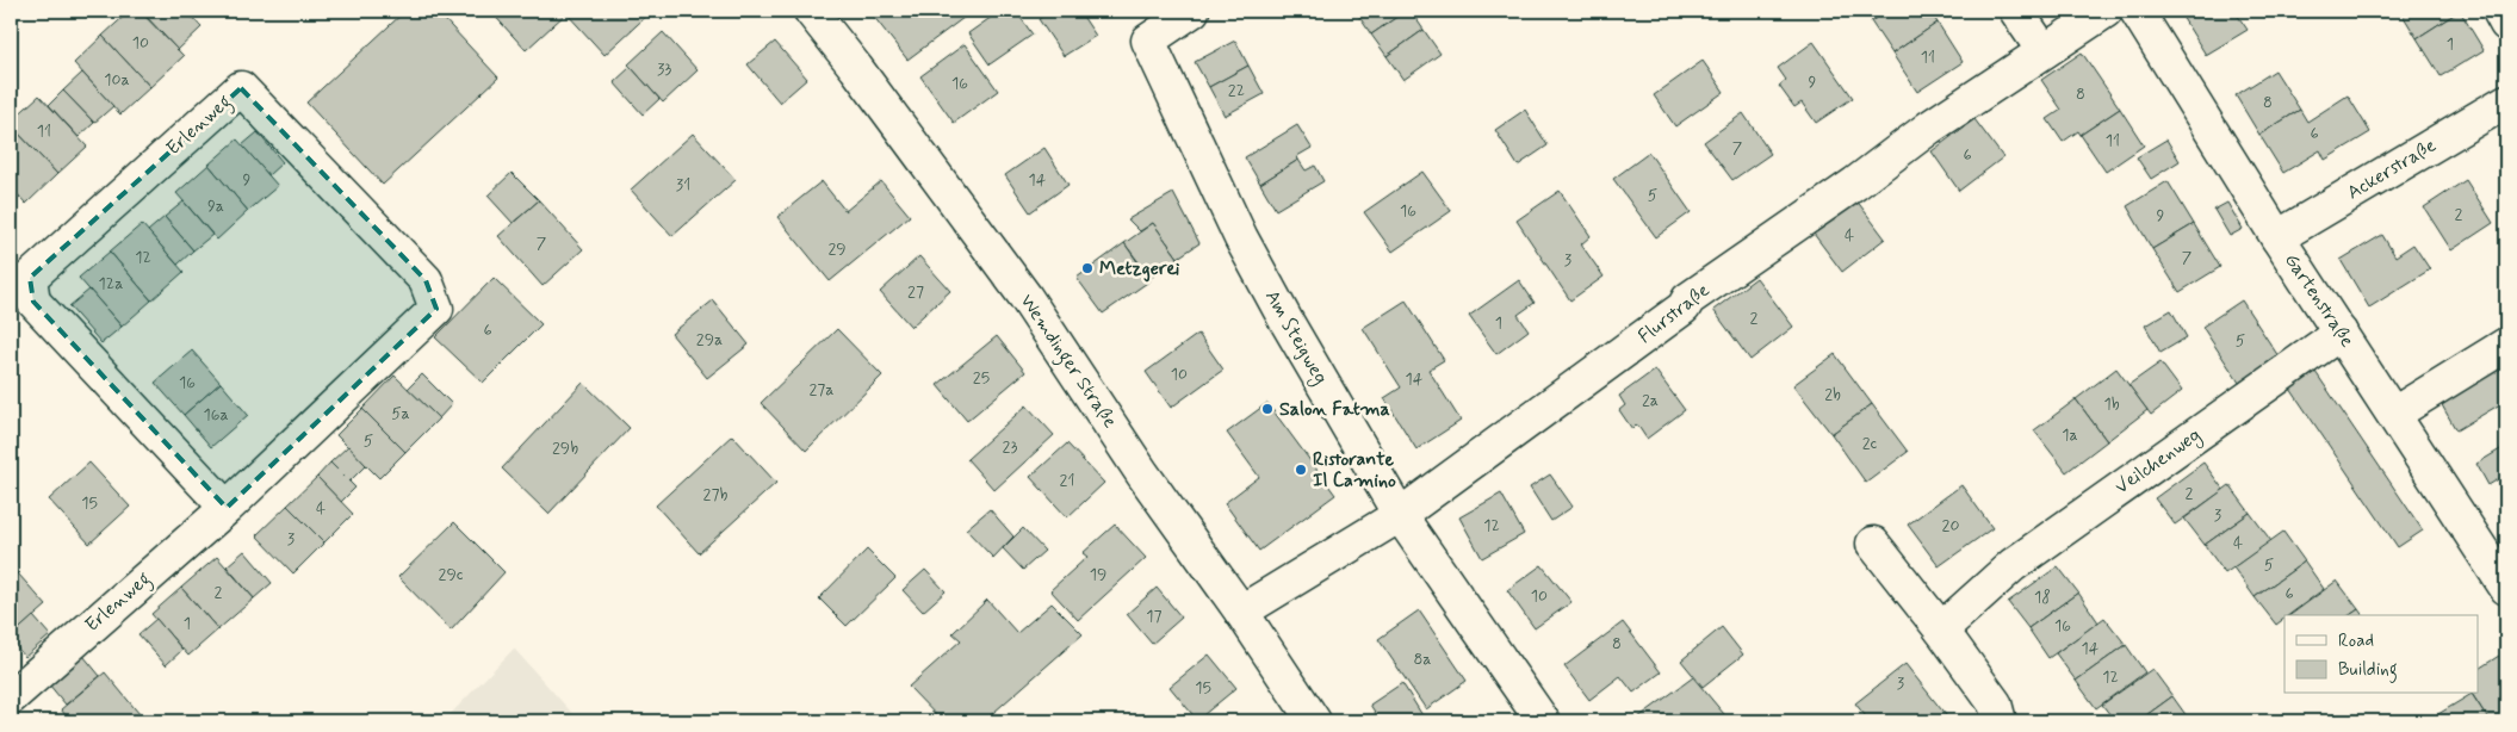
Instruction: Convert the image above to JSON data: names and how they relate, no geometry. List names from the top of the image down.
{
  "streets": {
    "street": [
      "Erlenweg",
      "Ackerstraße",
      "Gartenstraße",
      "Flurstraße",
      "Am Steigweg",
      "Wemdinger Straße",
      "Veilchenweg"
    ]
  },
  "crossings": [
    ["Ackerstraße", "Gartenstraße"],
    ["Gartenstraße", "Veilchenweg"],
    ["Flurstraße", "Am Steigweg"],
    ["Flurstraße", "Wemdinger Straße"]
  ],
  "places": ["Metzgerei", "Salon Fatma", "Ristorante Il Camino"],
  "house_numbers": [
    "10",
    "1",
    "11",
    "33",
    "10a",
    "9",
    "16",
    "22",
    "8",
    "8",
    "11",
    "6",
    "11",
    "7",
    "6",
    "9",
    "14",
    "31",
    "5",
    "9a",
    "16",
    "2",
    "9",
    "4",
    "7",
    "29",
    "12",
    "7",
    "3",
    "12a",
    "27",
    "2",
    "1",
    "6",
    "29a",
    "5",
    "10",
    "25",
    "14",
    "16",
    "27a",
    "2b",
    "2a",
    "1b",
    "5a",
    "16a",
    "1a",
    "5",
    "2c",
    "23",
    "29b",
    "21",
    "2",
    "27b",
    "15",
    "4",
    "3",
    "12",
    "20",
    "3",
    "4",
    "5",
    "29c",
    "19",
    "2",
    "6",
    "10",
    "18",
    "17",
    "1",
    "16",
    "8",
    "14",
    "8a",
    "12",
    "3",
    "15"
  ],
  "legend": ["Road", "Building"]
}
